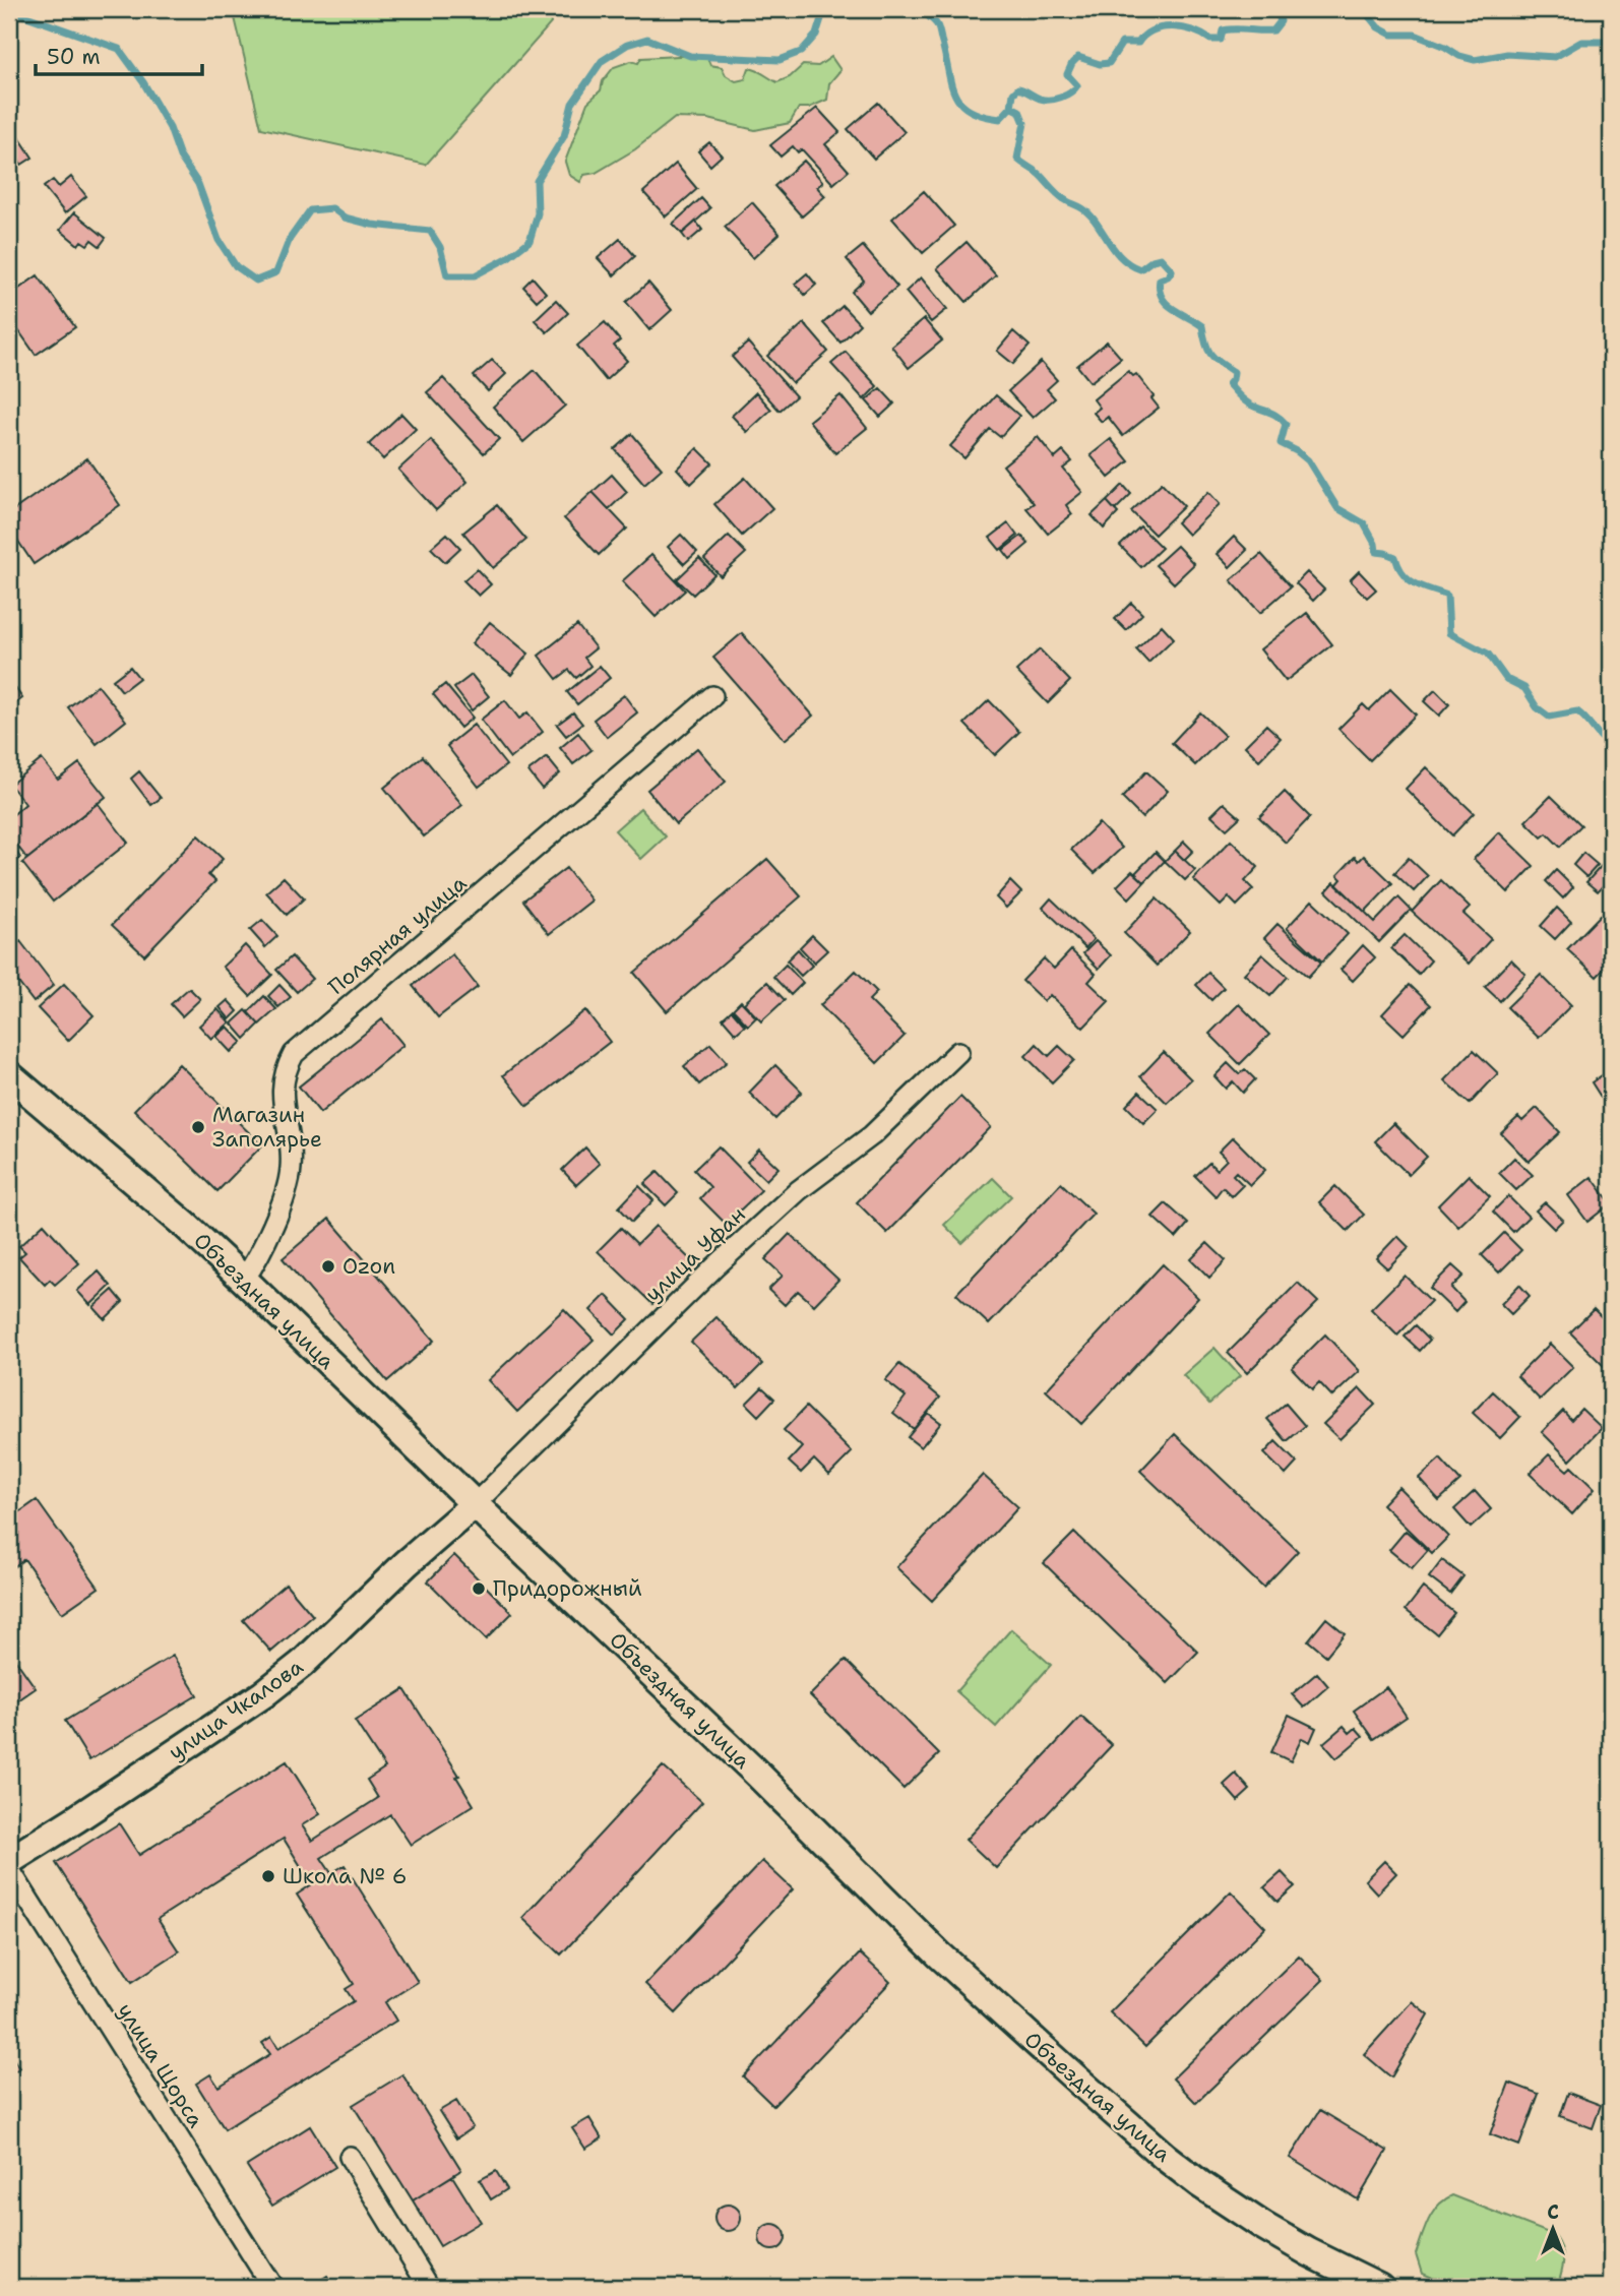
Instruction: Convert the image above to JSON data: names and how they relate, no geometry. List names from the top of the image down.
{
  "streets": {
    "main road": ["Объездная улица", "улица Чкалова"],
    "street": ["Полярная улица", "улица Уфан", "улица Щорса"]
  },
  "crossings": [
    ["Полярная улица", "Объездная улица"],
    ["улица Уфан", "Объездная улица"],
    ["улица Уфан", "улица Чкалова"],
    ["Объездная улица", "улица Чкалова"]
  ],
  "places": [
    "Магазин Заполярье",
    "Ozon",
    "Придорожный",
    "Школа № 6"
  ],
  "scale_bar": "50 m",
  "north": "top"
}
